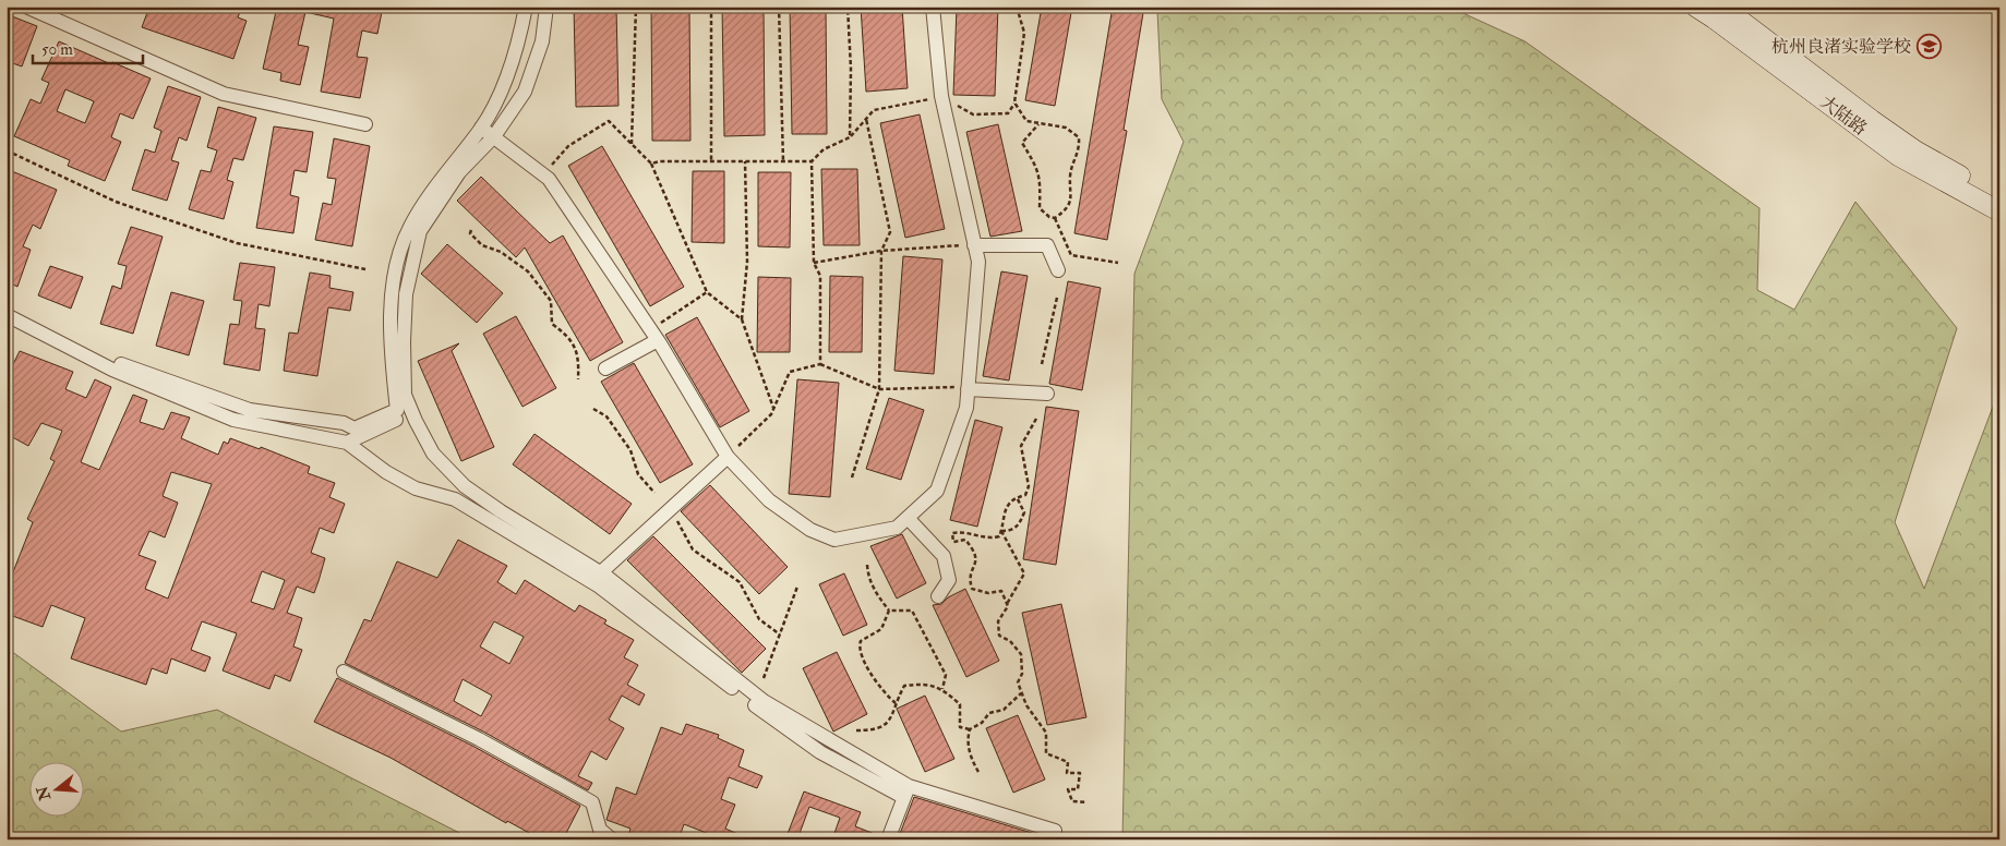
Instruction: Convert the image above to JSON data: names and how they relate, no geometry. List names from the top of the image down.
{
  "streets": {
    "main road": ["大陆路"]
  },
  "places": {
    "school or university": ["杭州良渚实验学校"]
  },
  "scale_bar": "50 m",
  "north": "left"
}
